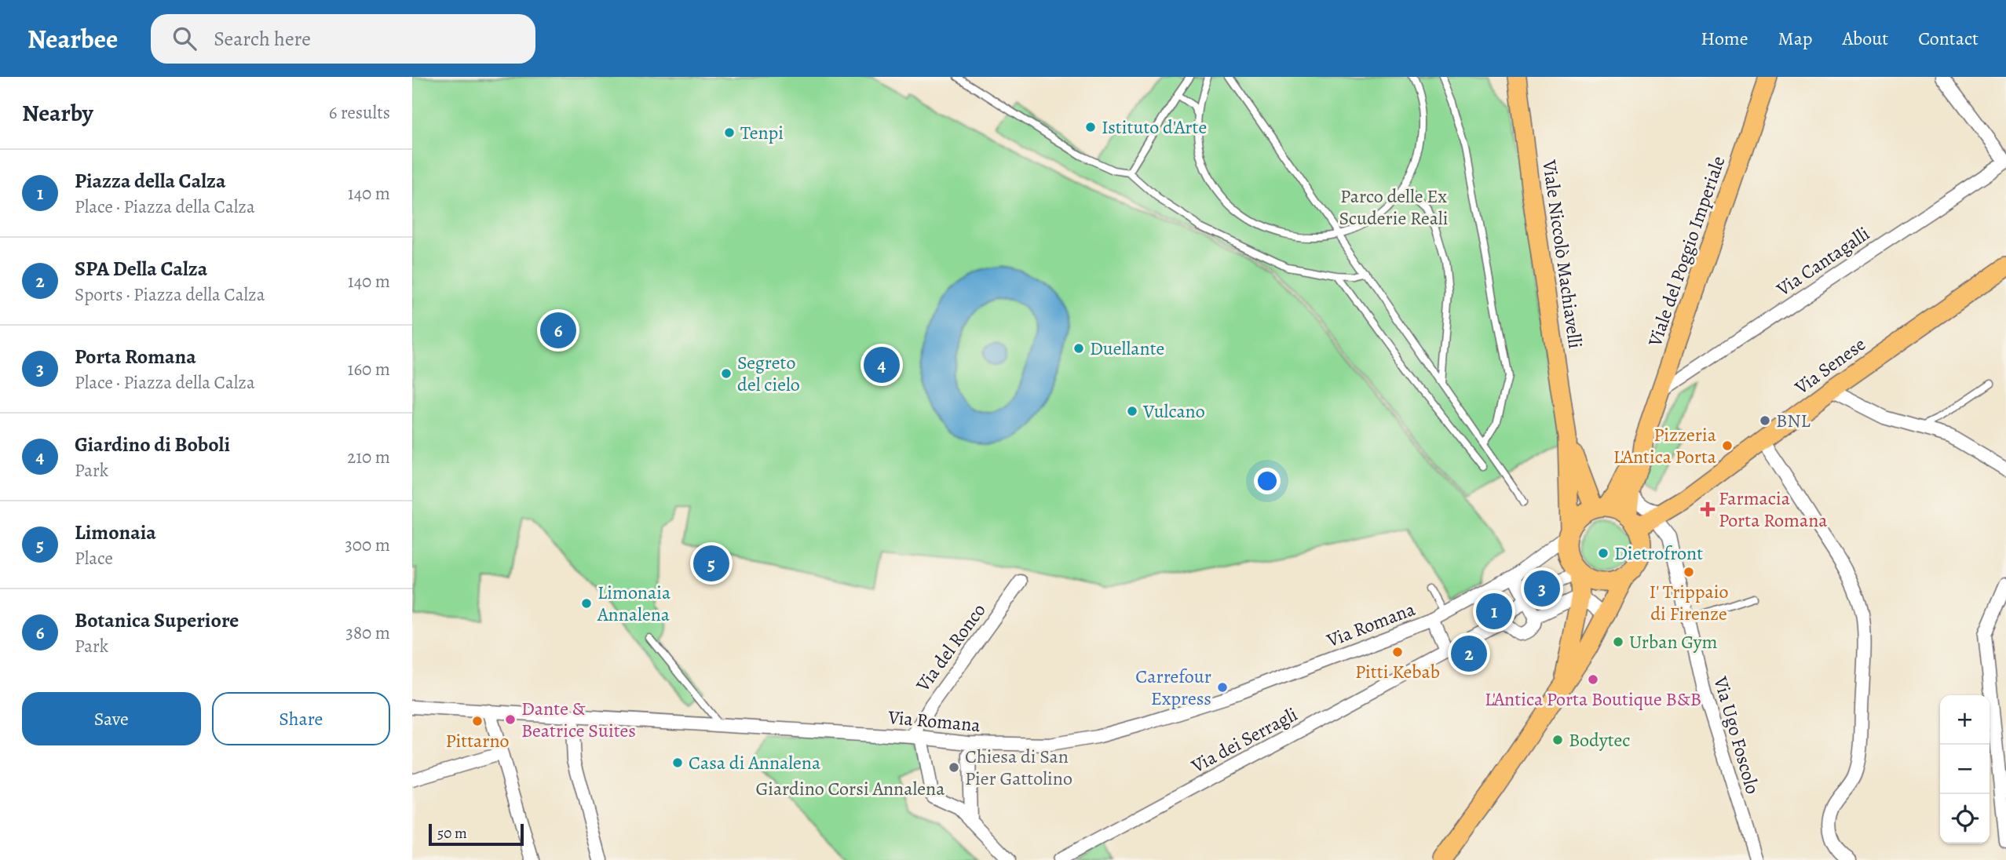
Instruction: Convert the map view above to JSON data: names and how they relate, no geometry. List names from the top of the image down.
{
  "streets": {
    "main road": ["Viale del Poggio Imperiale", "Viale Niccolò Machiavelli", "Via Senese"],
    "street": [
      "Via Cantagalli",
      "Via Romana",
      "Via del Ronco",
      "Via Ugo Foscolo",
      "Via dei Serragli"
    ]
  },
  "crossings": [
    ["Viale del Poggio Imperiale", "Viale Niccolò Machiavelli"],
    ["Viale del Poggio Imperiale", "Via Cantagalli"],
    ["Viale del Poggio Imperiale", "Via Senese"],
    ["Viale del Poggio Imperiale", "Via Romana"],
    ["Viale Niccolò Machiavelli", "Via Senese"],
    ["Viale Niccolò Machiavelli", "Via Romana"],
    ["Via Senese", "Via Romana"],
    ["Via Senese", "Via Ugo Foscolo"],
    ["Via Romana", "Via del Ronco"]
  ],
  "parks": ["Parco delle Ex Scuderie Reali", "Giardino Corsi Annalena"],
  "places": {
    "other": [
      "Istituto d'Arte",
      "Tenpi",
      "Duellante",
      "Segreto del cielo",
      "Vulcano",
      "BNL",
      "Pizzeria L'Antica Porta",
      "Dietrofront",
      "I' Trippaio di Firenze",
      "Limonaia Annalena",
      "Urban Gym",
      "Pitti Kebab",
      "L'Antica Porta Boutique B&B",
      "Carrefour Express",
      "Dante & Beatrice Suites",
      "Pittarno",
      "Bodytec",
      "Casa di Annalena",
      "Chiesa di San Pier Gattolino"
    ],
    "health": ["Farmacia Porta Romana"]
  },
  "scale_bar": "50 m",
  "page": {
    "header": "Nearbee",
    "search": "Search here",
    "nav": [
      "Home",
      "Map",
      "About",
      "Contact"
    ],
    "heading": ["Nearby", "6 results"],
    "list": [
      {
        "mark": "1",
        "name": "Piazza della Calza",
        "note": "Place · Piazza della Calza",
        "value": "140 m"
      },
      {
        "mark": "2",
        "name": "SPA Della Calza",
        "note": "Sports · Piazza della Calza",
        "value": "140 m"
      },
      {
        "mark": "3",
        "name": "Porta Romana",
        "note": "Place · Piazza della Calza",
        "value": "160 m"
      },
      {
        "mark": "4",
        "name": "Giardino di Boboli",
        "note": "Park",
        "value": "210 m"
      },
      {
        "mark": "5",
        "name": "Limonaia",
        "note": "Place",
        "value": "300 m"
      },
      {
        "mark": "6",
        "name": "Botanica Superiore",
        "note": "Park",
        "value": "380 m"
      }
    ],
    "pins": [
      "6",
      "4",
      "5",
      "3",
      "1",
      "2"
    ],
    "buttons": ["Save", "Share"],
    "map_buttons": ["+", "−"],
    "scale": "50 m"
  }
}
